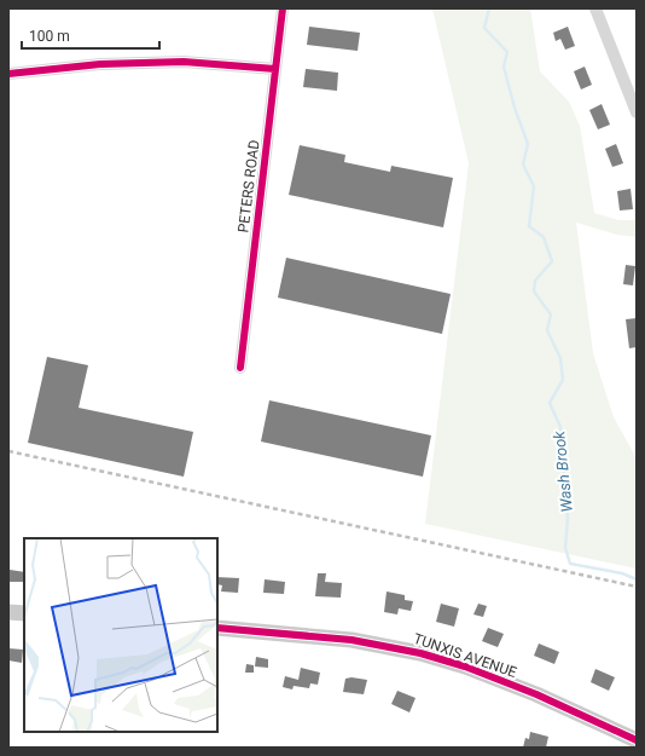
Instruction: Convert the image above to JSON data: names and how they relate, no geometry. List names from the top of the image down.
{
  "streets": {
    "main road": ["TUNXIS AVENUE"],
    "street": ["PETERS ROAD"]
  },
  "water": ["Wash Brook"],
  "scale_bar": "100 m"
}
